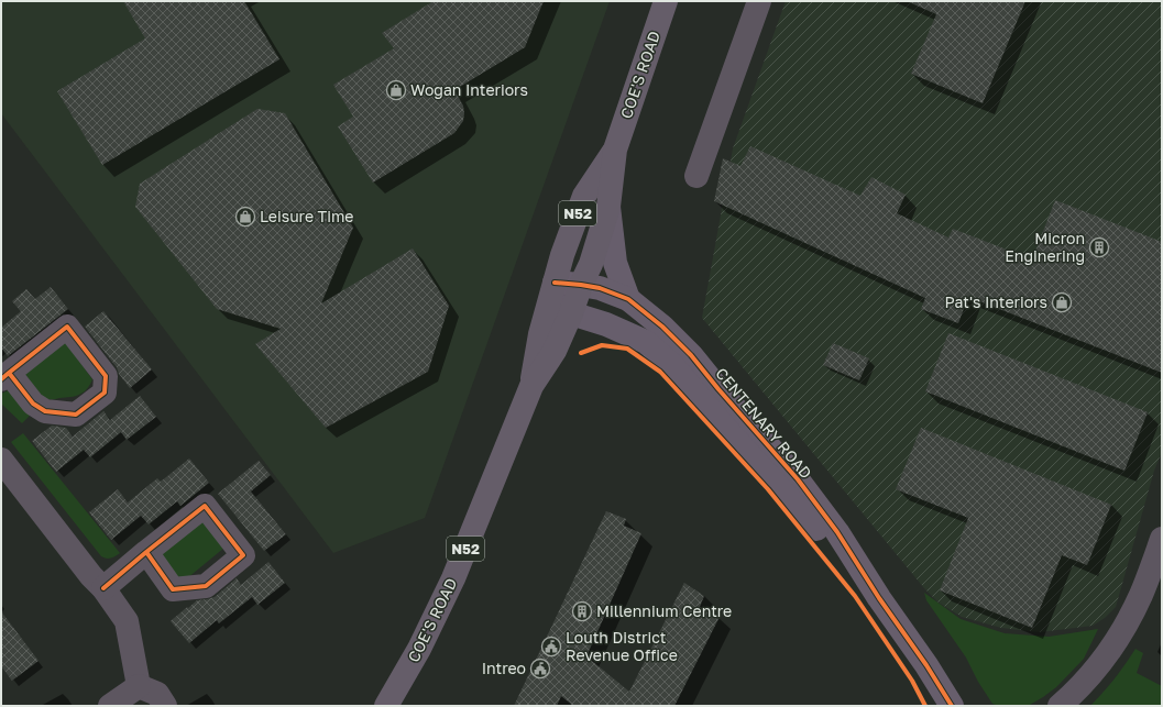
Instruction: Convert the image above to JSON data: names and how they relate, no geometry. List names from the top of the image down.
{
  "streets": {
    "main road": ["COE'S ROAD", "N52"],
    "street": ["CENTENARY ROAD"]
  },
  "crossings": [
    ["COE'S ROAD", "CENTENARY ROAD"]
  ],
  "places": {
    "shop": ["Wogan Interiors", "Leisure Time", "Pat's Interiors"],
    "building": ["Micron Enginering", "Millennium Centre"],
    "public building": ["Louth District Revenue Office", "Intreo"]
  }
}
